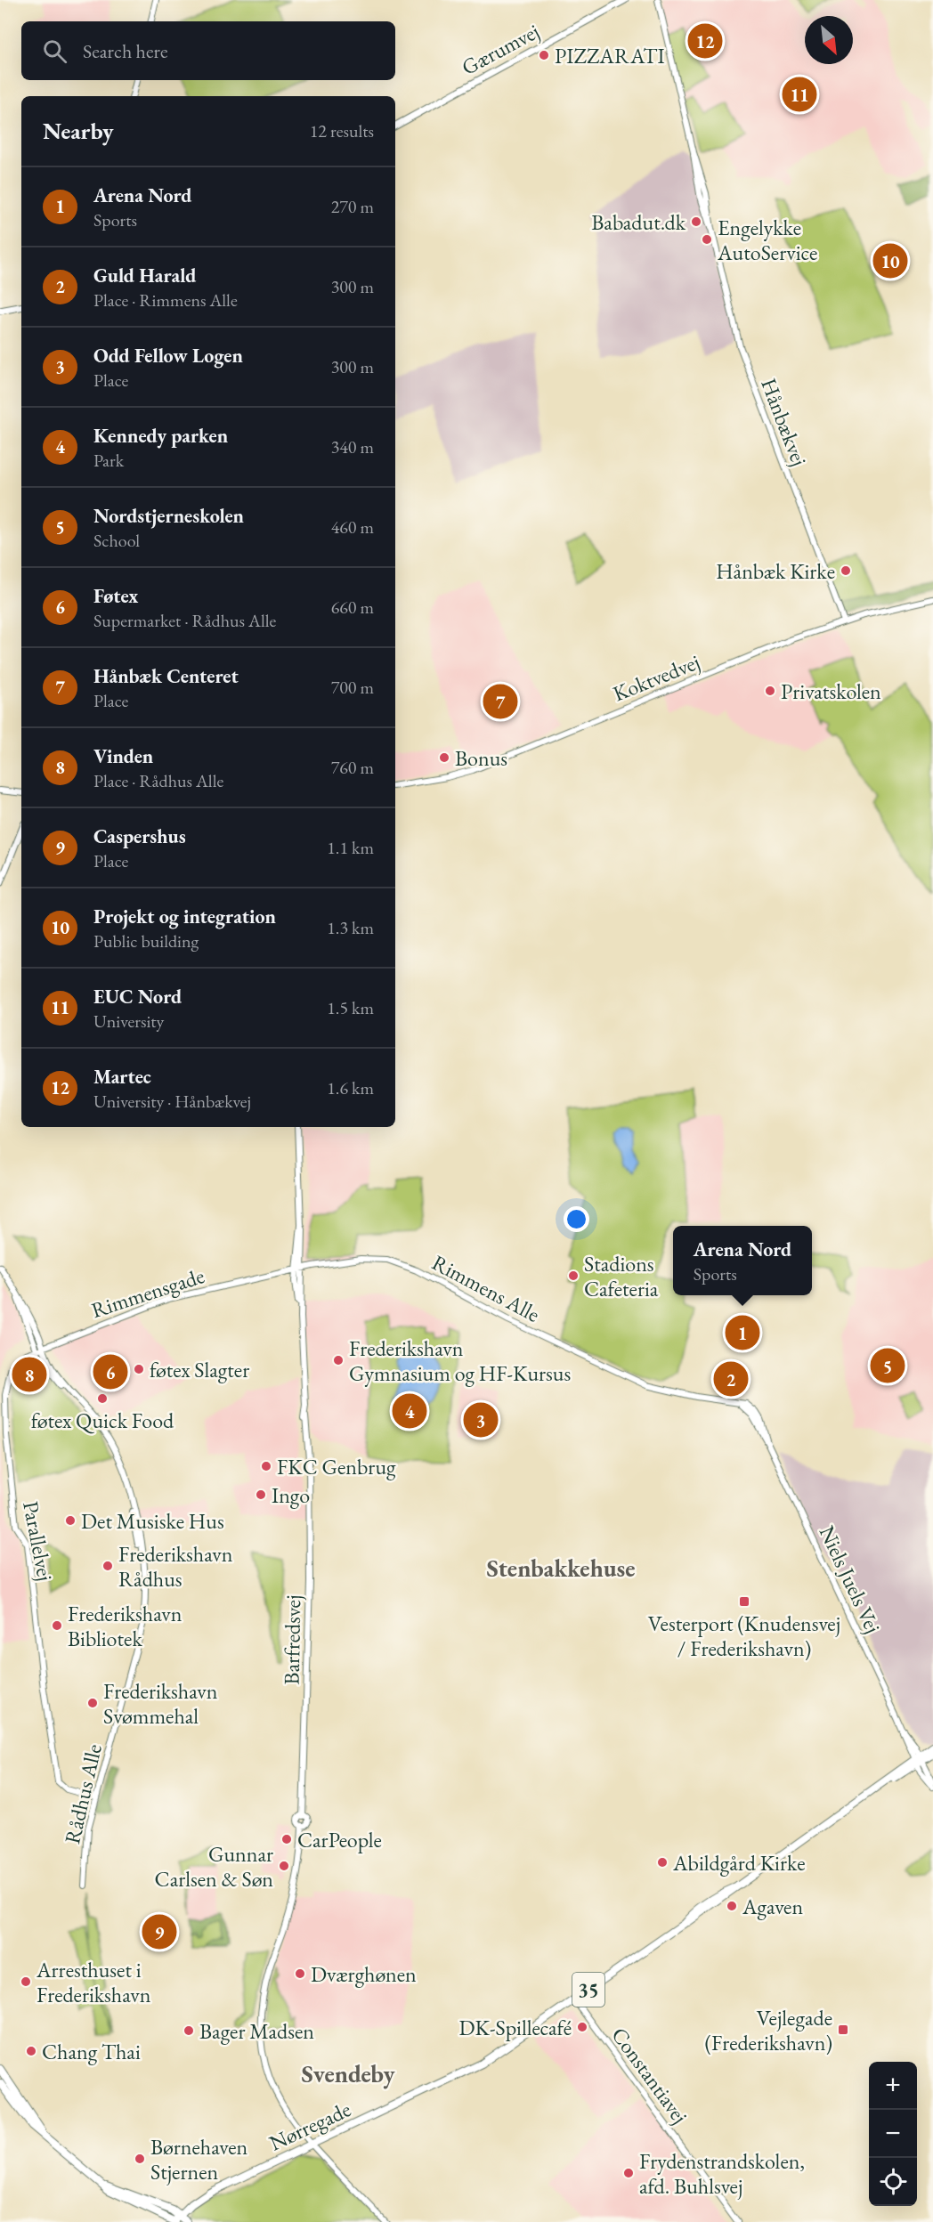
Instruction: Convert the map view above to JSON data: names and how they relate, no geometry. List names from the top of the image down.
{
  "streets": {
    "main road": ["Gærumvej", "35", "Nørregade"],
    "street": [
      "Hånbækvej",
      "Koktvedvej",
      "Rimmens Alle",
      "Rimmensgade",
      "Parallelvej",
      "Niels Juels Vej",
      "Barfredsvej",
      "Rådhus Alle",
      "Constantiavej"
    ]
  },
  "crossings": [
    ["Hånbækvej", "Koktvedvej"],
    ["Rimmens Alle", "Rimmensgade"],
    ["Rimmens Alle", "Niels Juels Vej"],
    ["Rimmens Alle", "Barfredsvej"],
    ["Rimmensgade", "Parallelvej"],
    ["Rimmensgade", "Barfredsvej"],
    ["Rimmensgade", "Rådhus Alle"],
    ["Parallelvej", "Rådhus Alle"],
    ["Niels Juels Vej", "35"],
    ["Barfredsvej", "Nørregade"],
    ["35", "Constantiavej"],
    ["35", "Nørregade"],
    ["Constantiavej", "Nørregade"]
  ],
  "districts": ["Stenbakkehuse", "Svendeby"],
  "places": {
    "other": [
      "PIZZARATI",
      "Babadut.dk",
      "Engelykke AutoService",
      "Hånbæk Kirke",
      "Privatskolen",
      "Bonus",
      "Stadions Cafeteria",
      "Frederikshavn Gymnasium og HF-Kursus",
      "føtex Slagter",
      "føtex Quick Food",
      "FKC Genbrug",
      "Ingo",
      "Det Musiske Hus",
      "Frederikshavn Rådhus",
      "Frederikshavn Bibliotek",
      "Frederikshavn Svømmehal",
      "CarPeople",
      "Abildgård Kirke",
      "Gunnar Carlsen & Søn",
      "Agaven",
      "Dværghønen",
      "Arresthuset i Frederikshavn",
      "DK-Spillecafé",
      "Bager Madsen",
      "Chang Thai",
      "Børnehaven Stjernen",
      "Frydenstrandskolen, afd. Buhlsvej"
    ],
    "transit": ["Vesterport (Knudensvej / Frederikshavn)", "Vejlegade (Frederikshavn)"]
  },
  "north": "bottom right",
  "page": {
    "pins": [
      "12",
      "11",
      "10",
      "7",
      "1",
      "5",
      "6",
      "8",
      "2",
      "4",
      "3",
      "9"
    ],
    "search": "Search here",
    "heading": ["Nearby", "12 results"],
    "list": [
      {
        "mark": "1",
        "name": "Arena Nord",
        "note": "Sports",
        "value": "270 m"
      },
      {
        "mark": "2",
        "name": "Guld Harald",
        "note": "Place · Rimmens Alle",
        "value": "300 m"
      },
      {
        "mark": "3",
        "name": "Odd Fellow Logen",
        "note": "Place",
        "value": "300 m"
      },
      {
        "mark": "4",
        "name": "Kennedy parken",
        "note": "Park",
        "value": "340 m"
      },
      {
        "mark": "5",
        "name": "Nordstjerneskolen",
        "note": "School",
        "value": "460 m"
      },
      {
        "mark": "6",
        "name": "Føtex",
        "note": "Supermarket · Rådhus Alle",
        "value": "660 m"
      },
      {
        "mark": "7",
        "name": "Hånbæk Centeret",
        "note": "Place",
        "value": "700 m"
      },
      {
        "mark": "8",
        "name": "Vinden",
        "note": "Place · Rådhus Alle",
        "value": "760 m"
      },
      {
        "mark": "9",
        "name": "Caspershus",
        "note": "Place",
        "value": "1.1 km"
      },
      {
        "mark": "10",
        "name": "Projekt og integration",
        "note": "Public building",
        "value": "1.3 km"
      },
      {
        "mark": "11",
        "name": "EUC Nord",
        "note": "University",
        "value": "1.5 km"
      },
      {
        "mark": "12",
        "name": "Martec",
        "note": "University · Hånbækvej",
        "value": "1.6 km"
      }
    ],
    "popup": ["Arena Nord", "Sports"],
    "map_buttons": ["+", "−"]
  }
}
